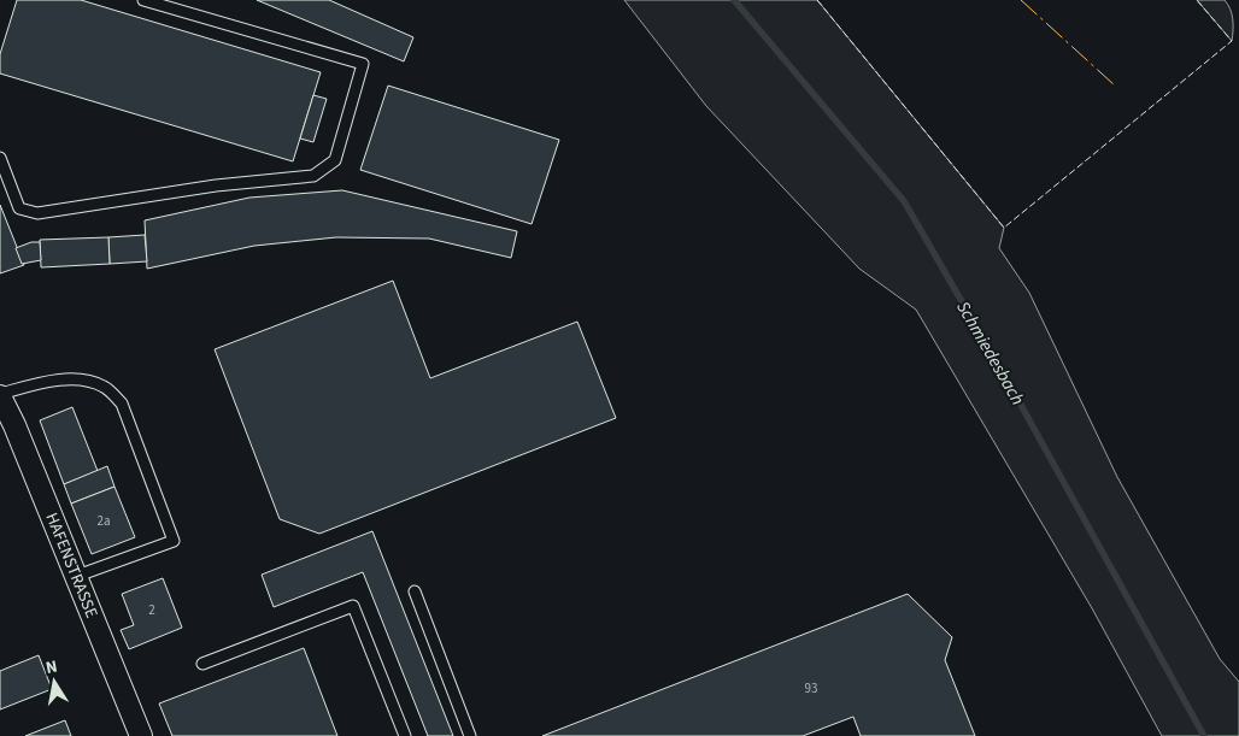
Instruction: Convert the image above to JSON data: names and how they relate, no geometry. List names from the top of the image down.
{
  "streets": {
    "street": ["HAFENSTRASSE"]
  },
  "water": ["Schmiedesbach"],
  "house_numbers": ["2a", "2", "93"],
  "north": "top"
}
